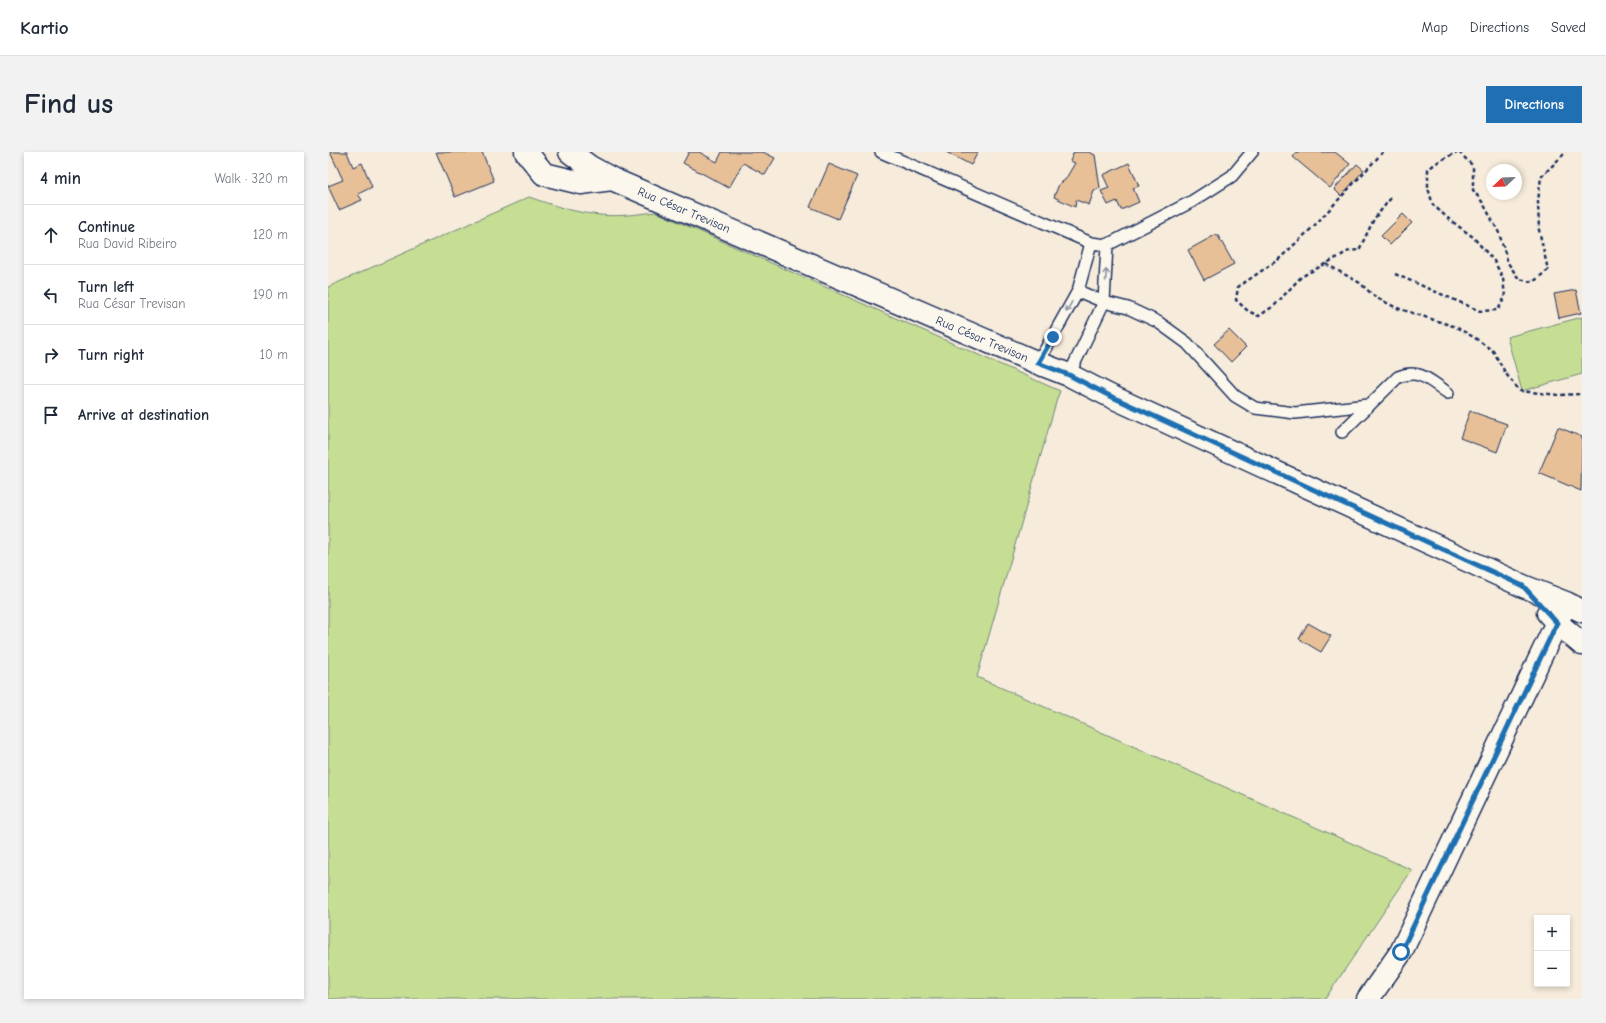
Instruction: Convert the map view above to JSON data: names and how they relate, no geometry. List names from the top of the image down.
{
  "streets": {
    "street": ["Rua César Trevisan"]
  },
  "north": "bottom left",
  "page": {
    "header": "Kartio",
    "nav": ["Map", "Directions", "Saved"],
    "buttons": "Directions",
    "title": "Find us",
    "heading": ["4 min", "Walk · 320 m"],
    "list": [
      ["Continue", "Rua David Ribeiro", "120 m"],
      ["Turn left", "Rua César Trevisan", "190 m"],
      ["Turn right", "10 m"],
      "Arrive at destination"
    ],
    "map_buttons": ["+", "−"]
  }
}
